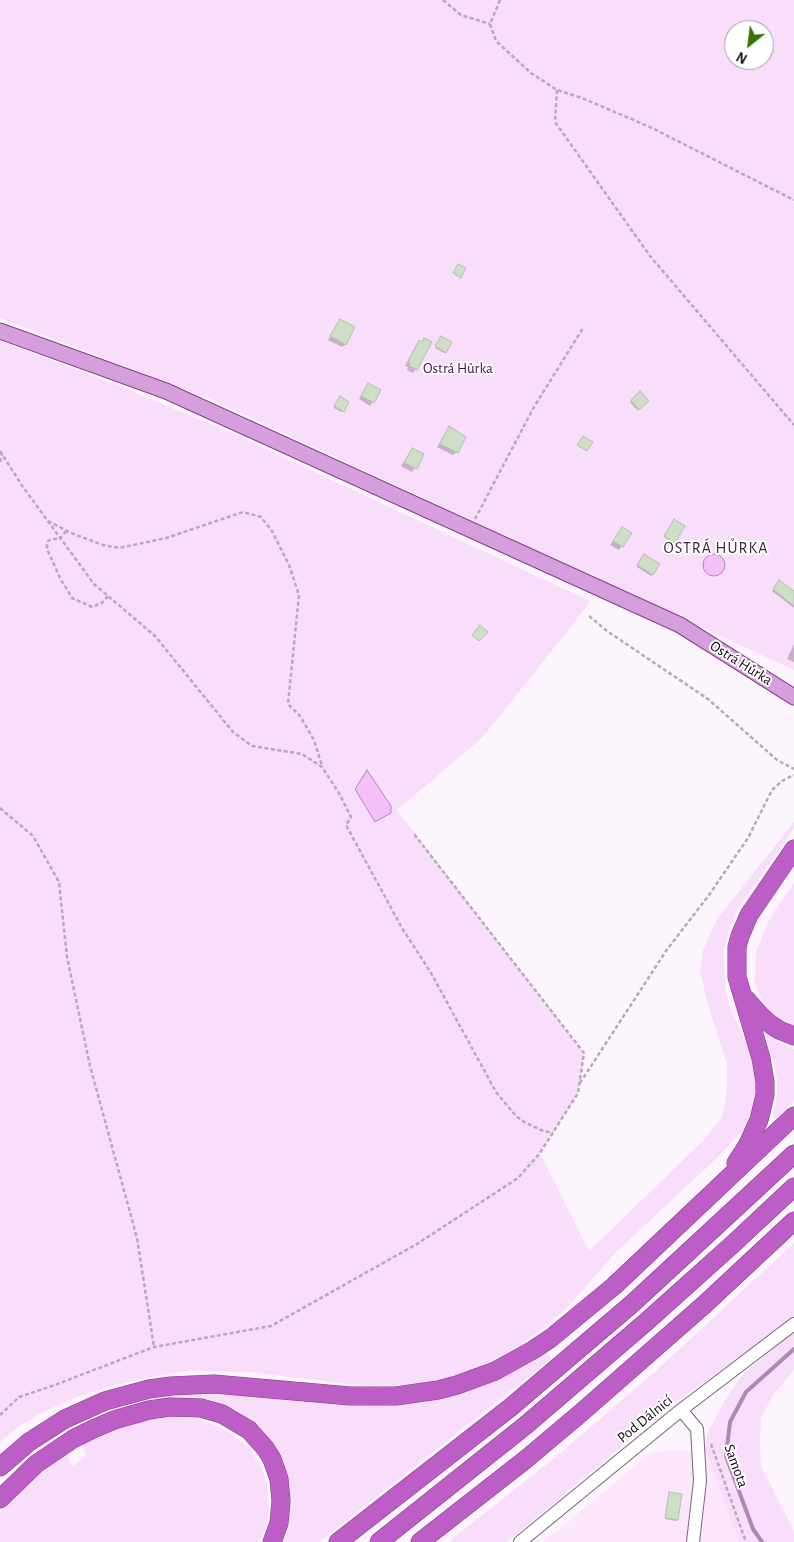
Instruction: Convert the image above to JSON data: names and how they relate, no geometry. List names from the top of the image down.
{
  "streets": {
    "main road": ["Ostrá Hůrka"],
    "street": ["Pod Dálnicí"],
    "path": ["Samota"]
  },
  "districts": ["OSTRÁ HŮRKA"],
  "parks": ["Ostrá Hůrka"],
  "north": "bottom left"
}
